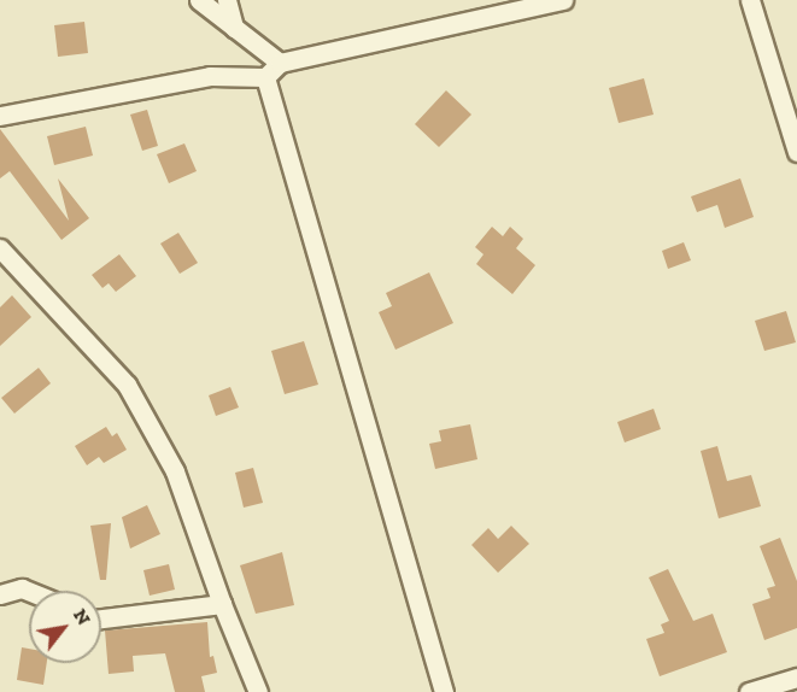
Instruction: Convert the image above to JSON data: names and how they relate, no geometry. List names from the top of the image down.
{
  "north": "top right"
}
